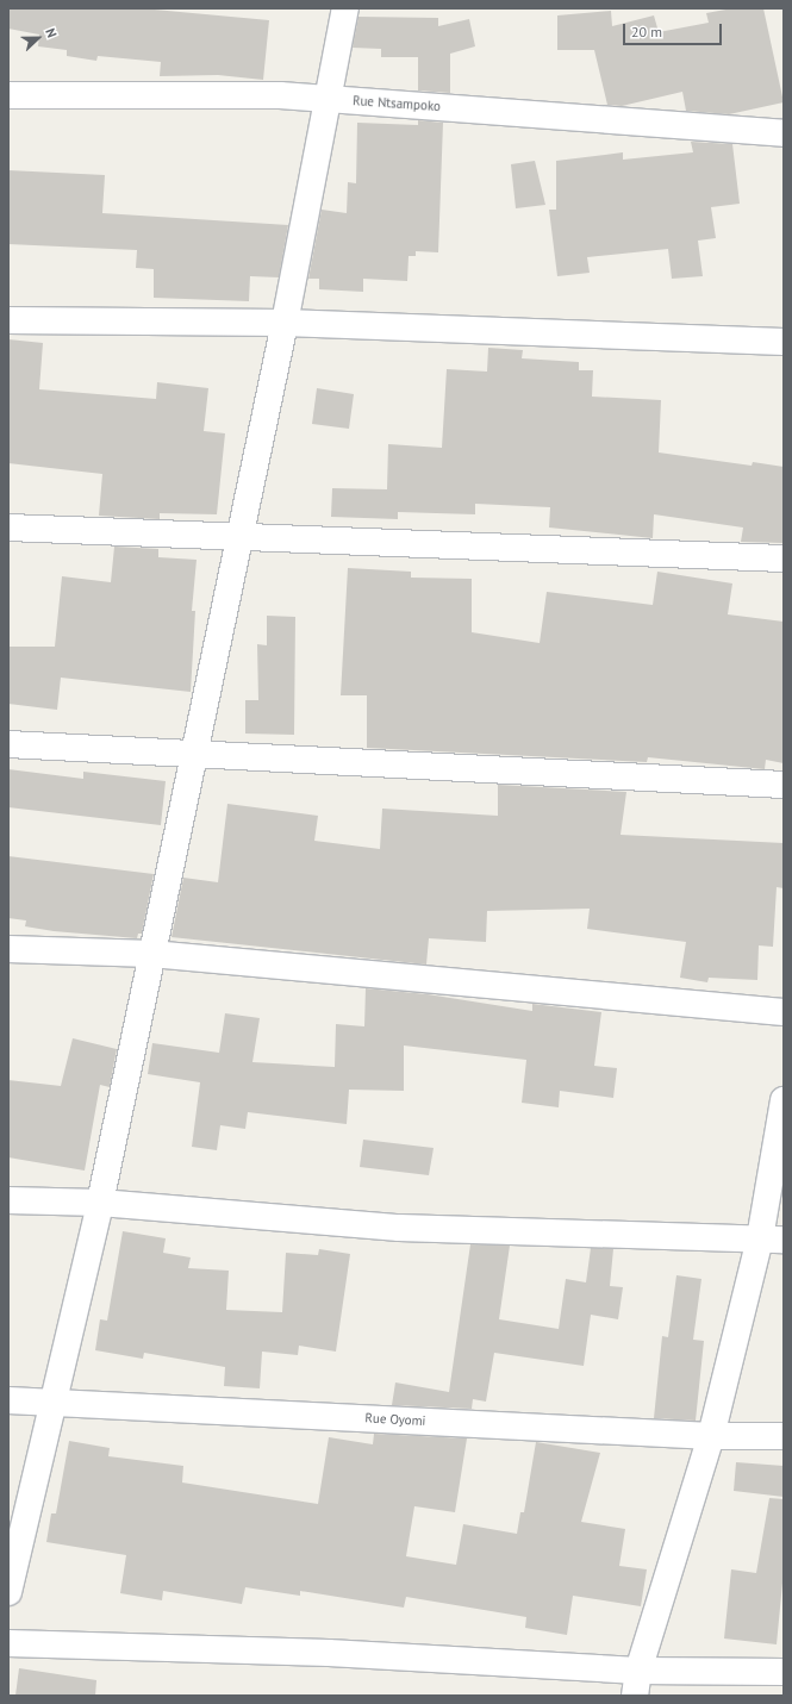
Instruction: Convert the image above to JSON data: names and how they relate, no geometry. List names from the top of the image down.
{
  "streets": {
    "street": ["Rue Ntsampoko", "Rue Oyomi"]
  },
  "scale_bar": "20 m",
  "north": "right"
}
